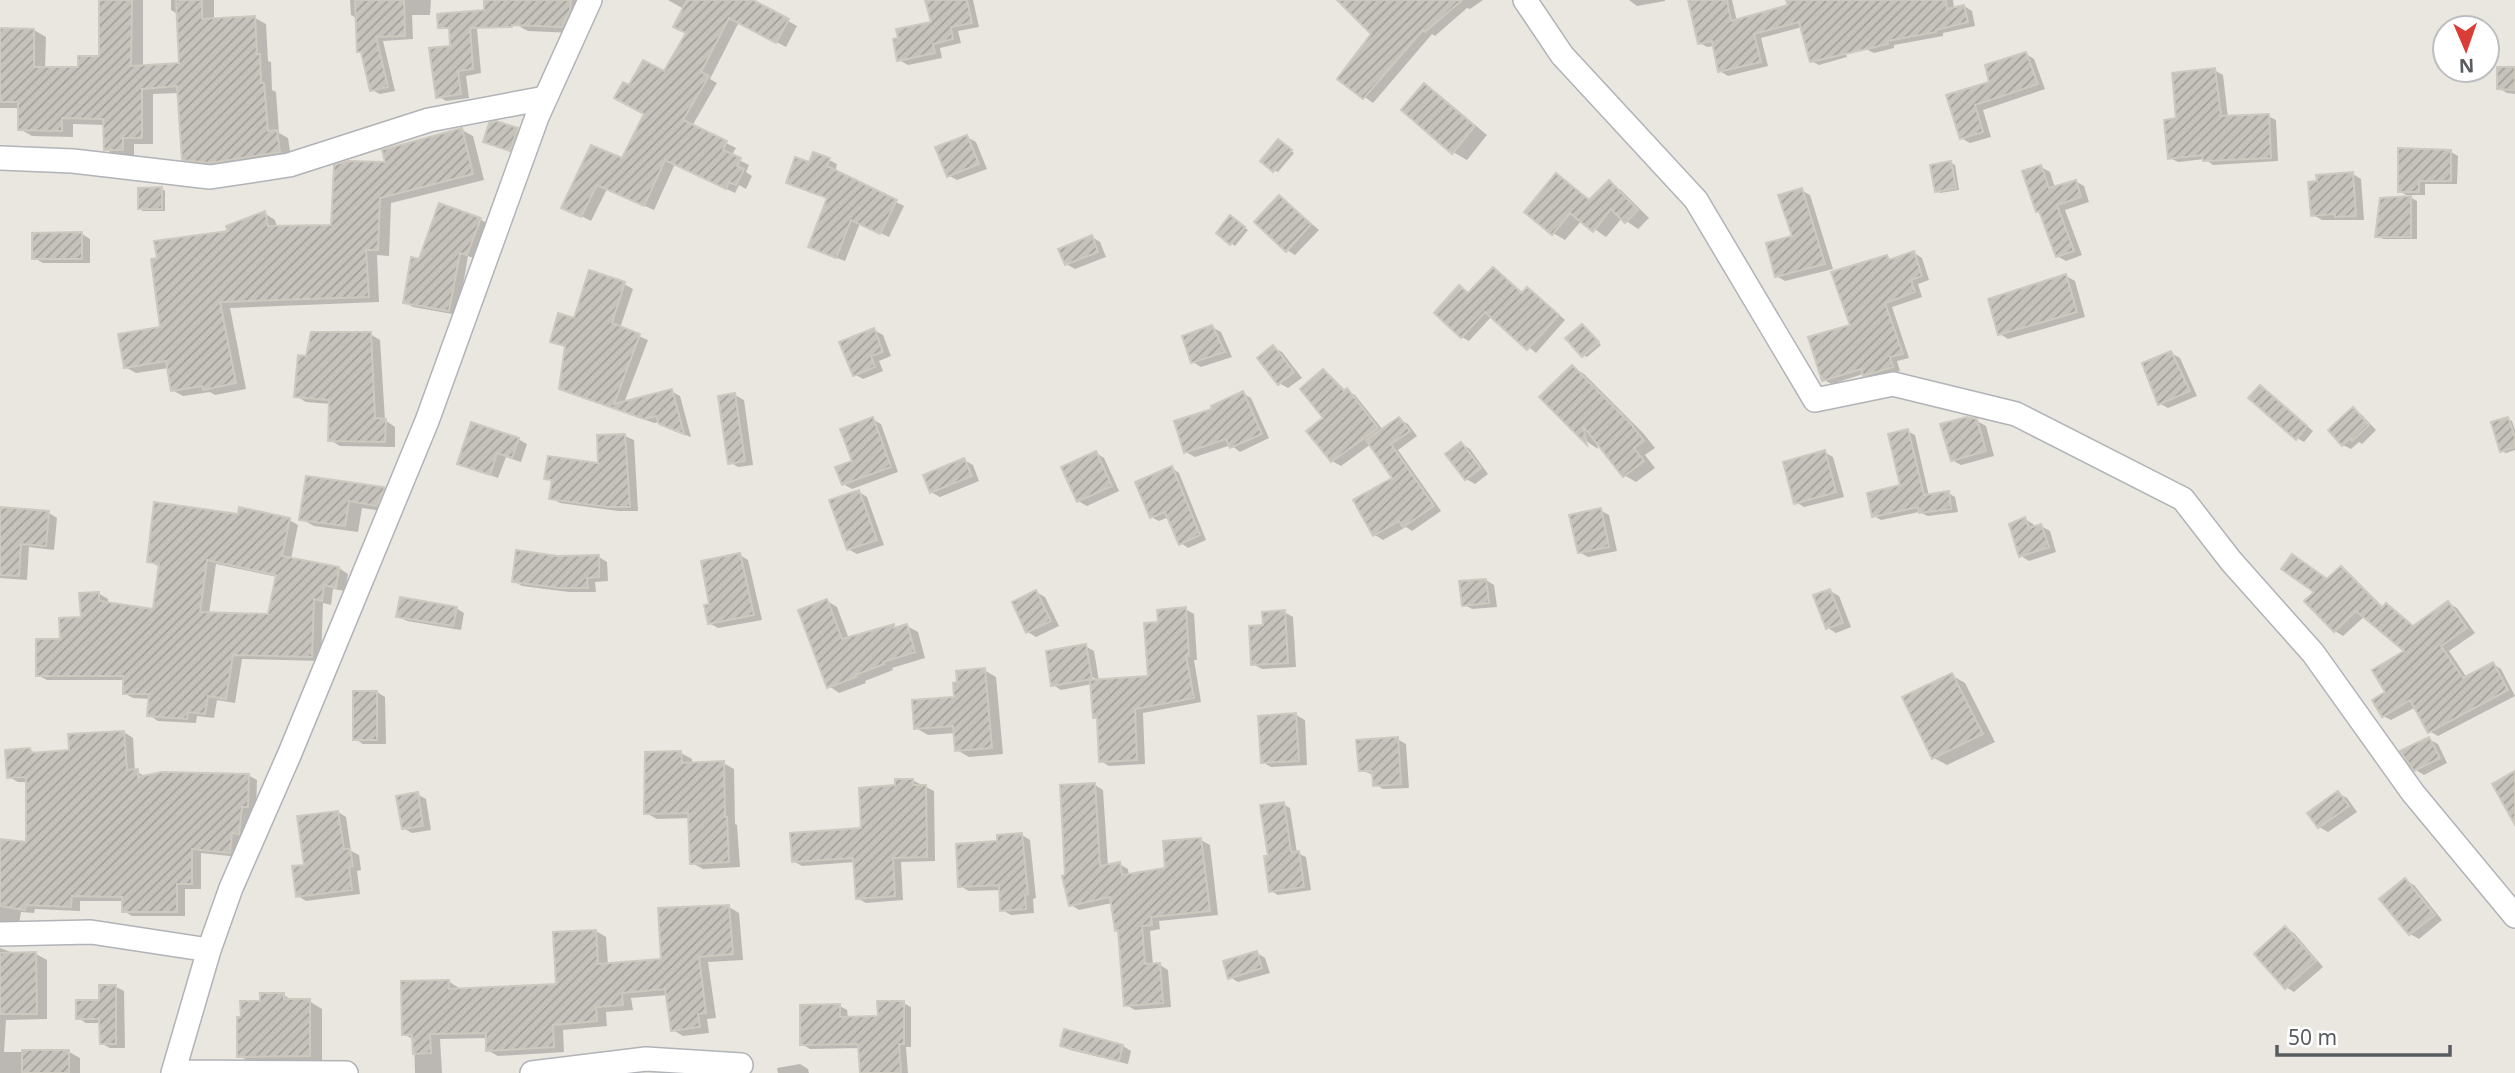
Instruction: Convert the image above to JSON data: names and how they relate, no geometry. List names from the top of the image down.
{
  "scale_bar": "50 m",
  "north": "bottom"
}
